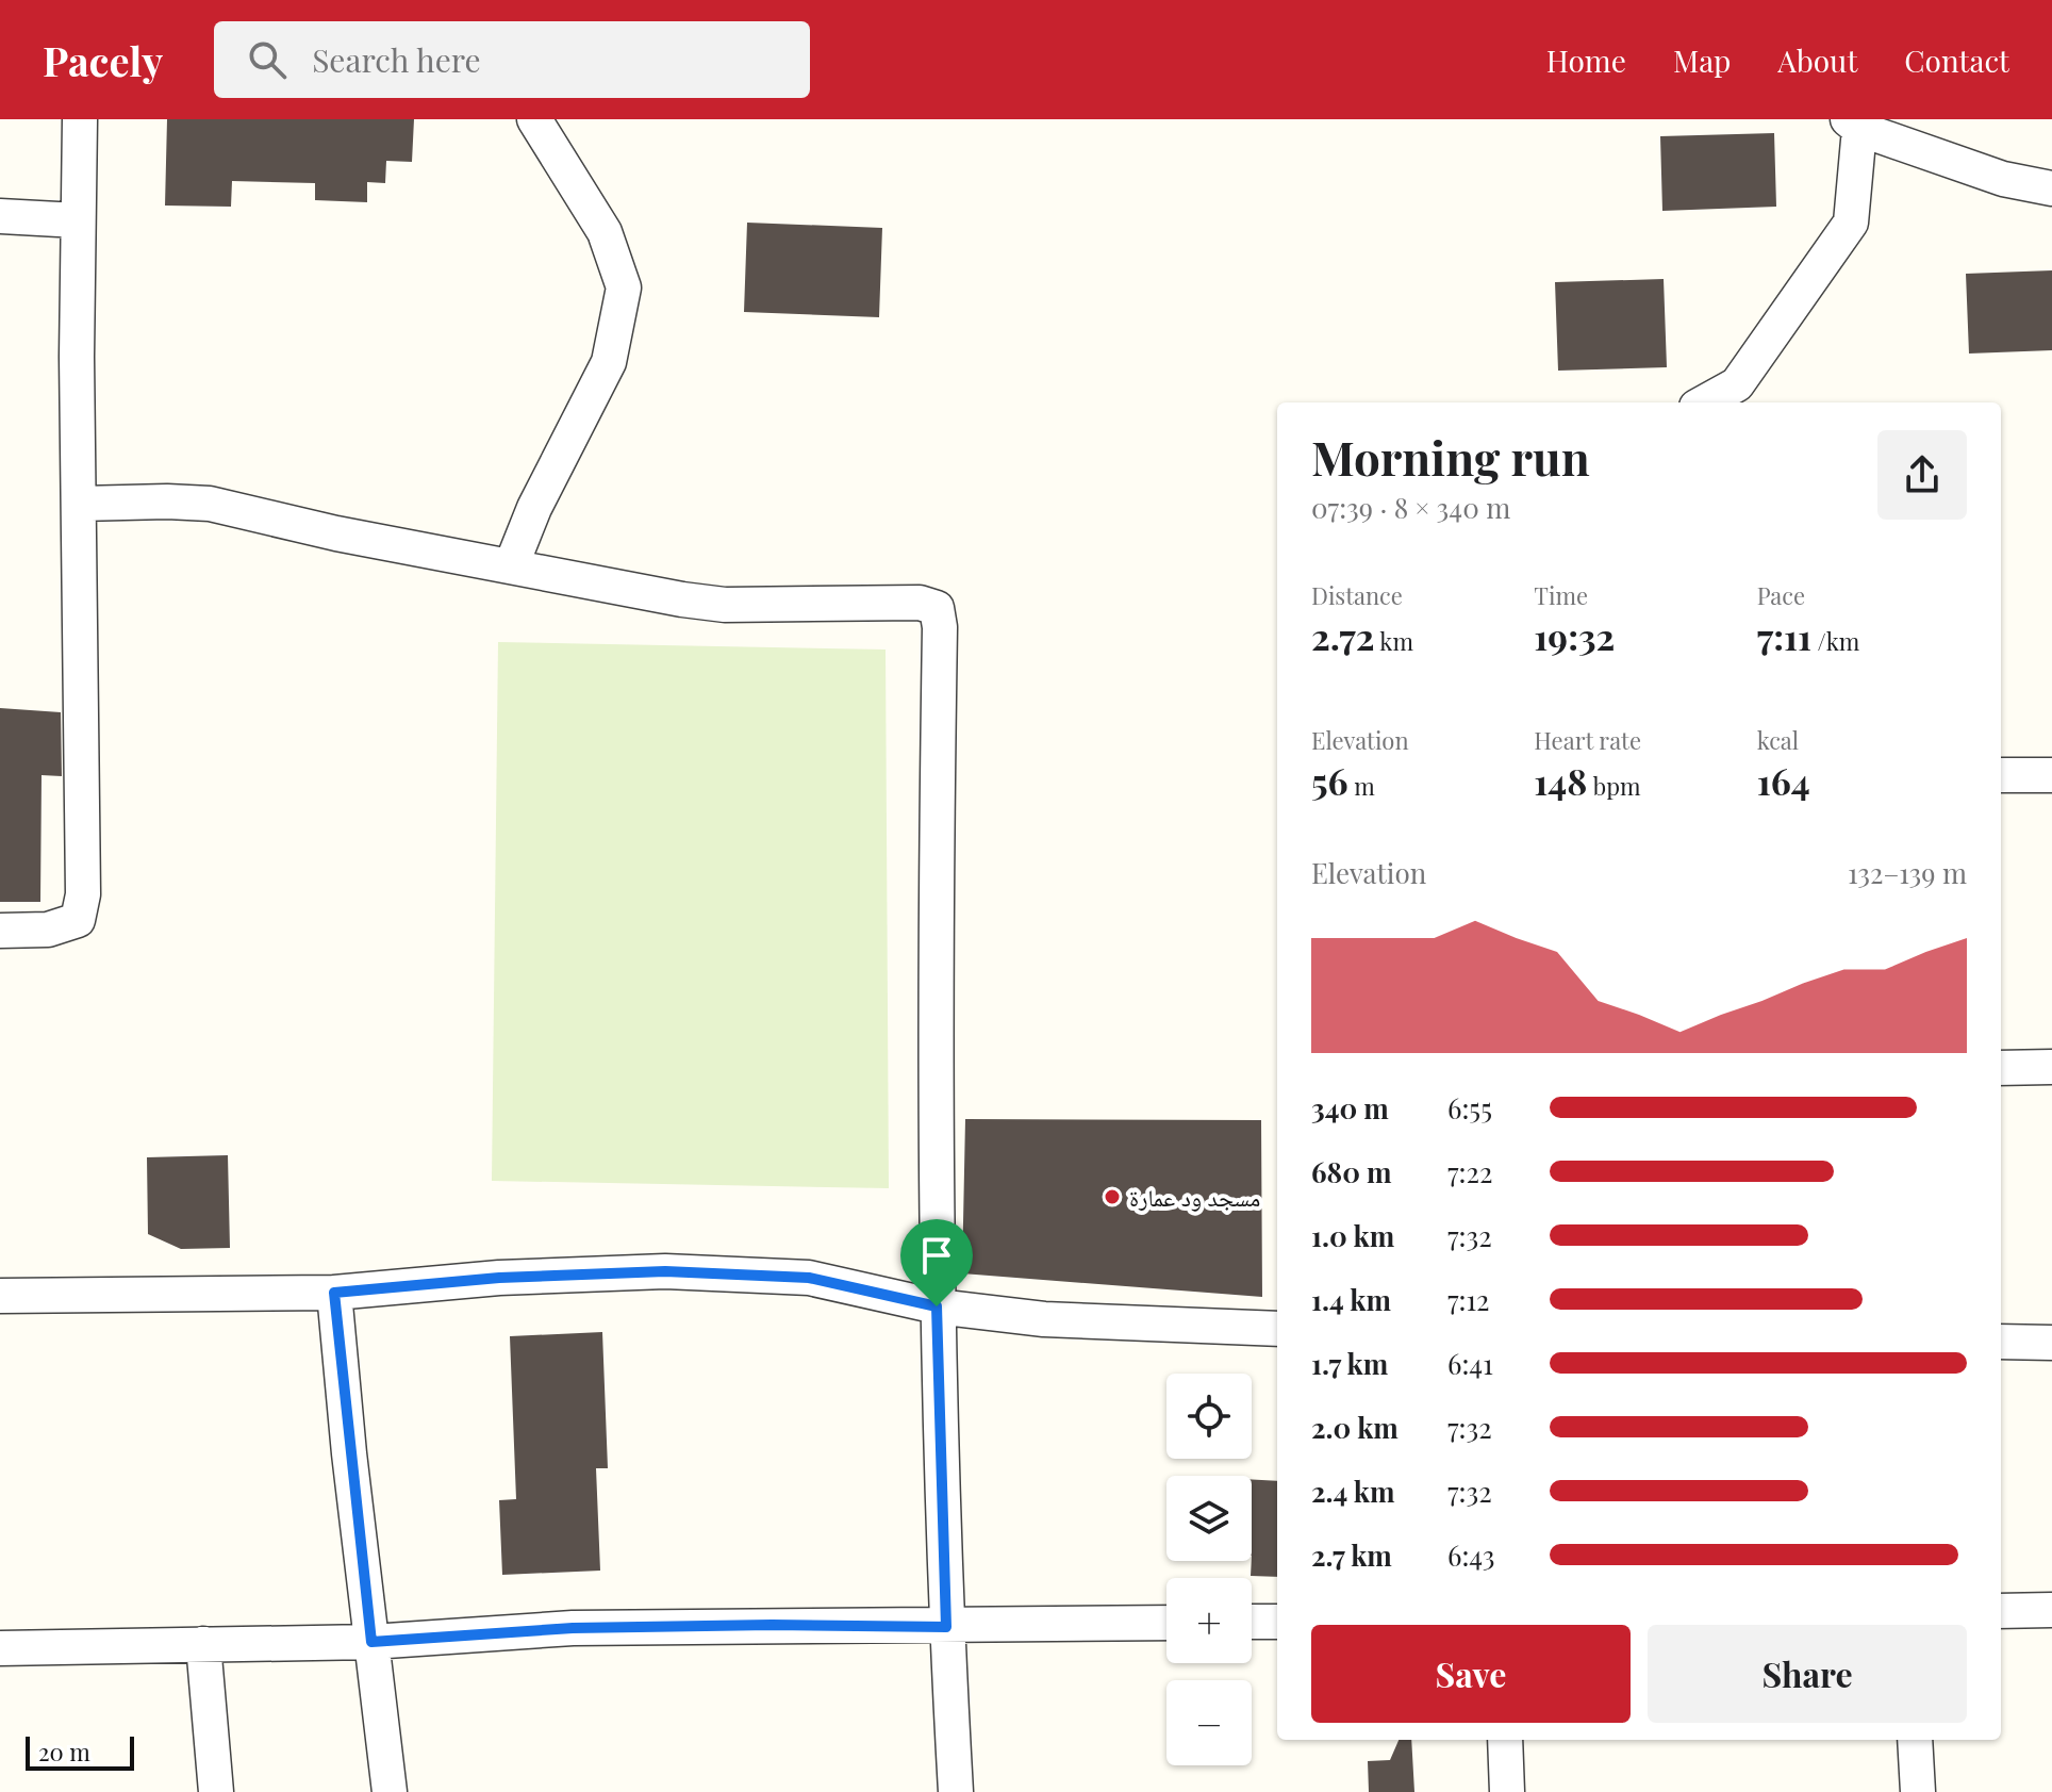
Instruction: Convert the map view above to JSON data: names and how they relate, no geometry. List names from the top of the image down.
{
  "places": ["مسجد ود عمارة"],
  "scale_bar": "20 m",
  "page": {
    "header": "Pacely",
    "search": "Search here",
    "nav": [
      "Home",
      "Map",
      "About",
      "Contact"
    ],
    "heading": ["Morning run", "07:39 · 8 × 340 m"],
    "stats": [
      ["Distance", "2.72 km"],
      ["Time", "19:32"],
      ["Pace", "7:11 /km"],
      ["Elevation", "56 m"],
      ["Heart rate", "148 bpm"],
      ["kcal", "164"]
    ],
    "chart": ["Elevation", "132–139 m"],
    "list": [
      {
        "name": "340 m",
        "note": "6:55"
      },
      {
        "name": "680 m",
        "note": "7:22"
      },
      {
        "name": "1.0 km",
        "note": "7:32"
      },
      {
        "name": "1.4 km",
        "note": "7:12"
      },
      {
        "name": "1.7 km",
        "note": "6:41"
      },
      {
        "name": "2.0 km",
        "note": "7:32"
      },
      {
        "name": "2.4 km",
        "note": "7:32"
      },
      {
        "name": "2.7 km",
        "note": "6:43"
      }
    ],
    "map_buttons": ["+", "−"],
    "buttons": ["Save", "Share"],
    "scale": "20 m"
  }
}
